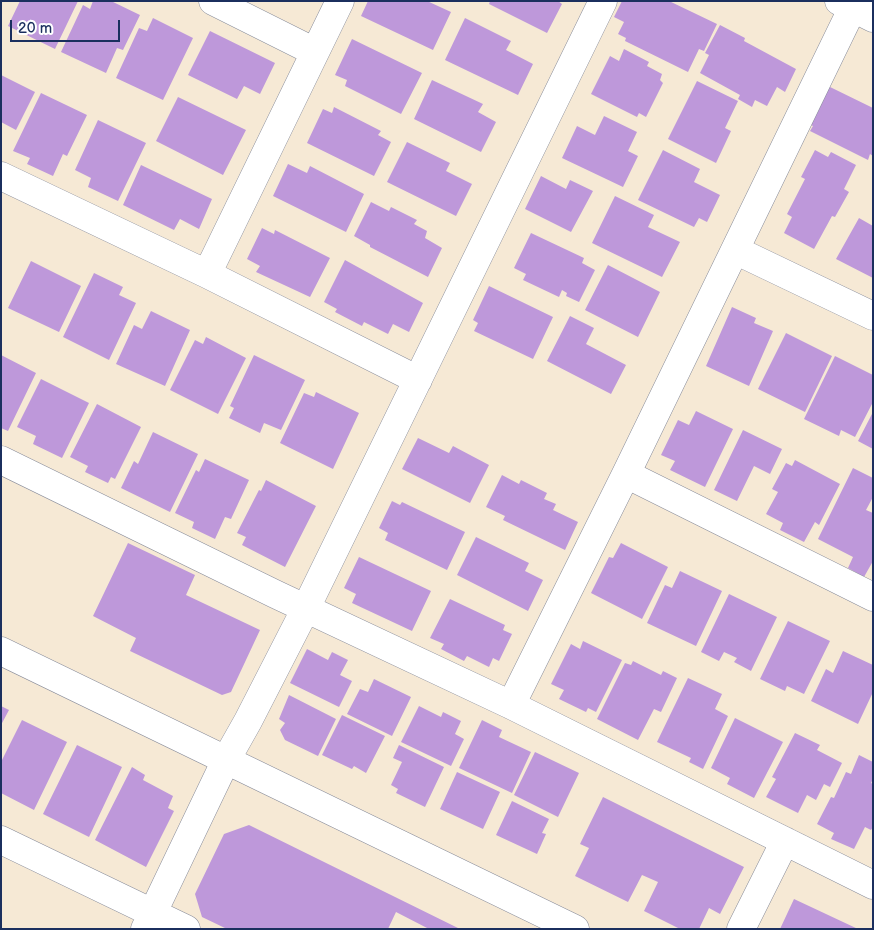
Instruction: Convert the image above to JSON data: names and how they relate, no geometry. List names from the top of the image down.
{
  "scale_bar": "20 m"
}
